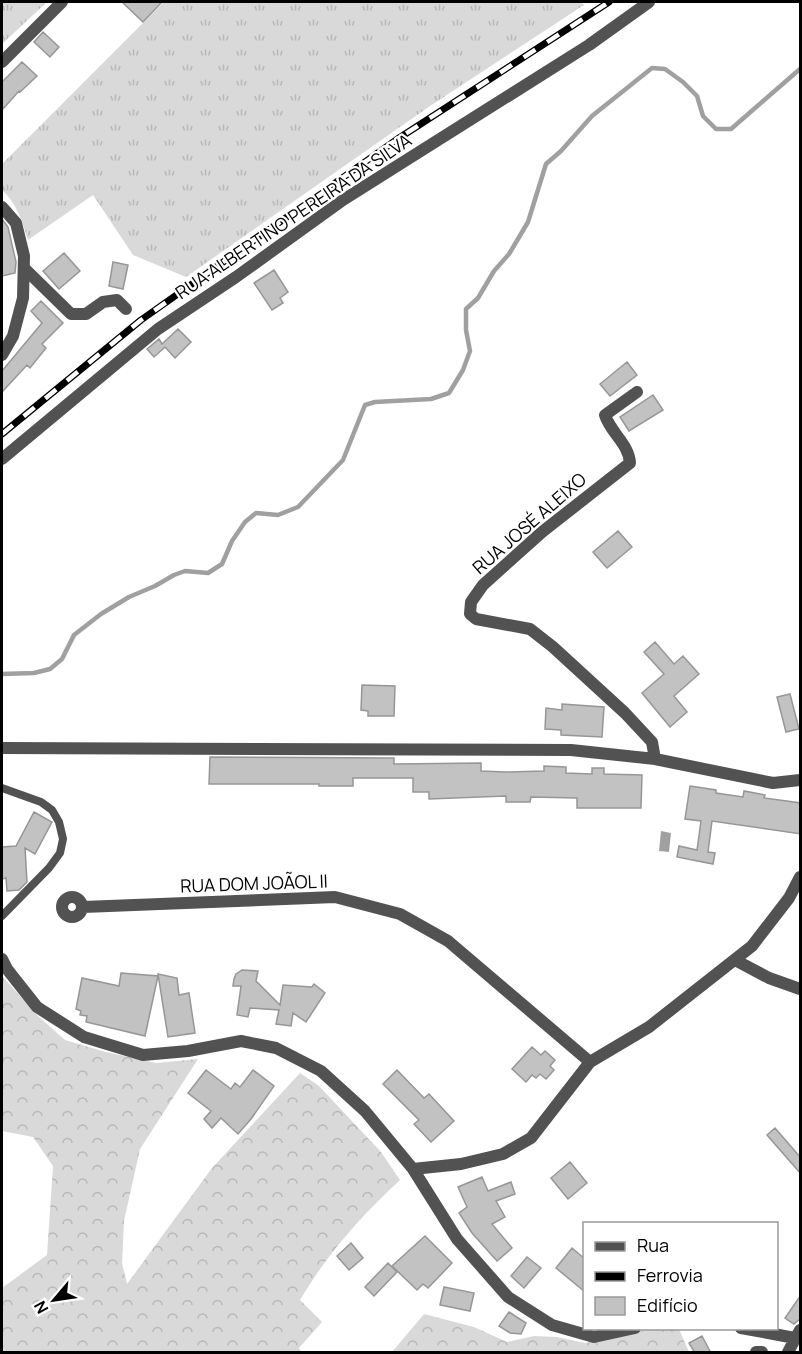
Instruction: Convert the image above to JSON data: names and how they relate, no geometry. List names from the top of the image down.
{
  "streets": {
    "street": ["RUA ALBERTINO PEREIRA DA SILVA", "RUA JOSÉ ALEIXO", "RUA DOM JOÃOL II"]
  },
  "legend": ["Rua", "Ferrovia", "Edifício"],
  "north": "bottom left"
}
